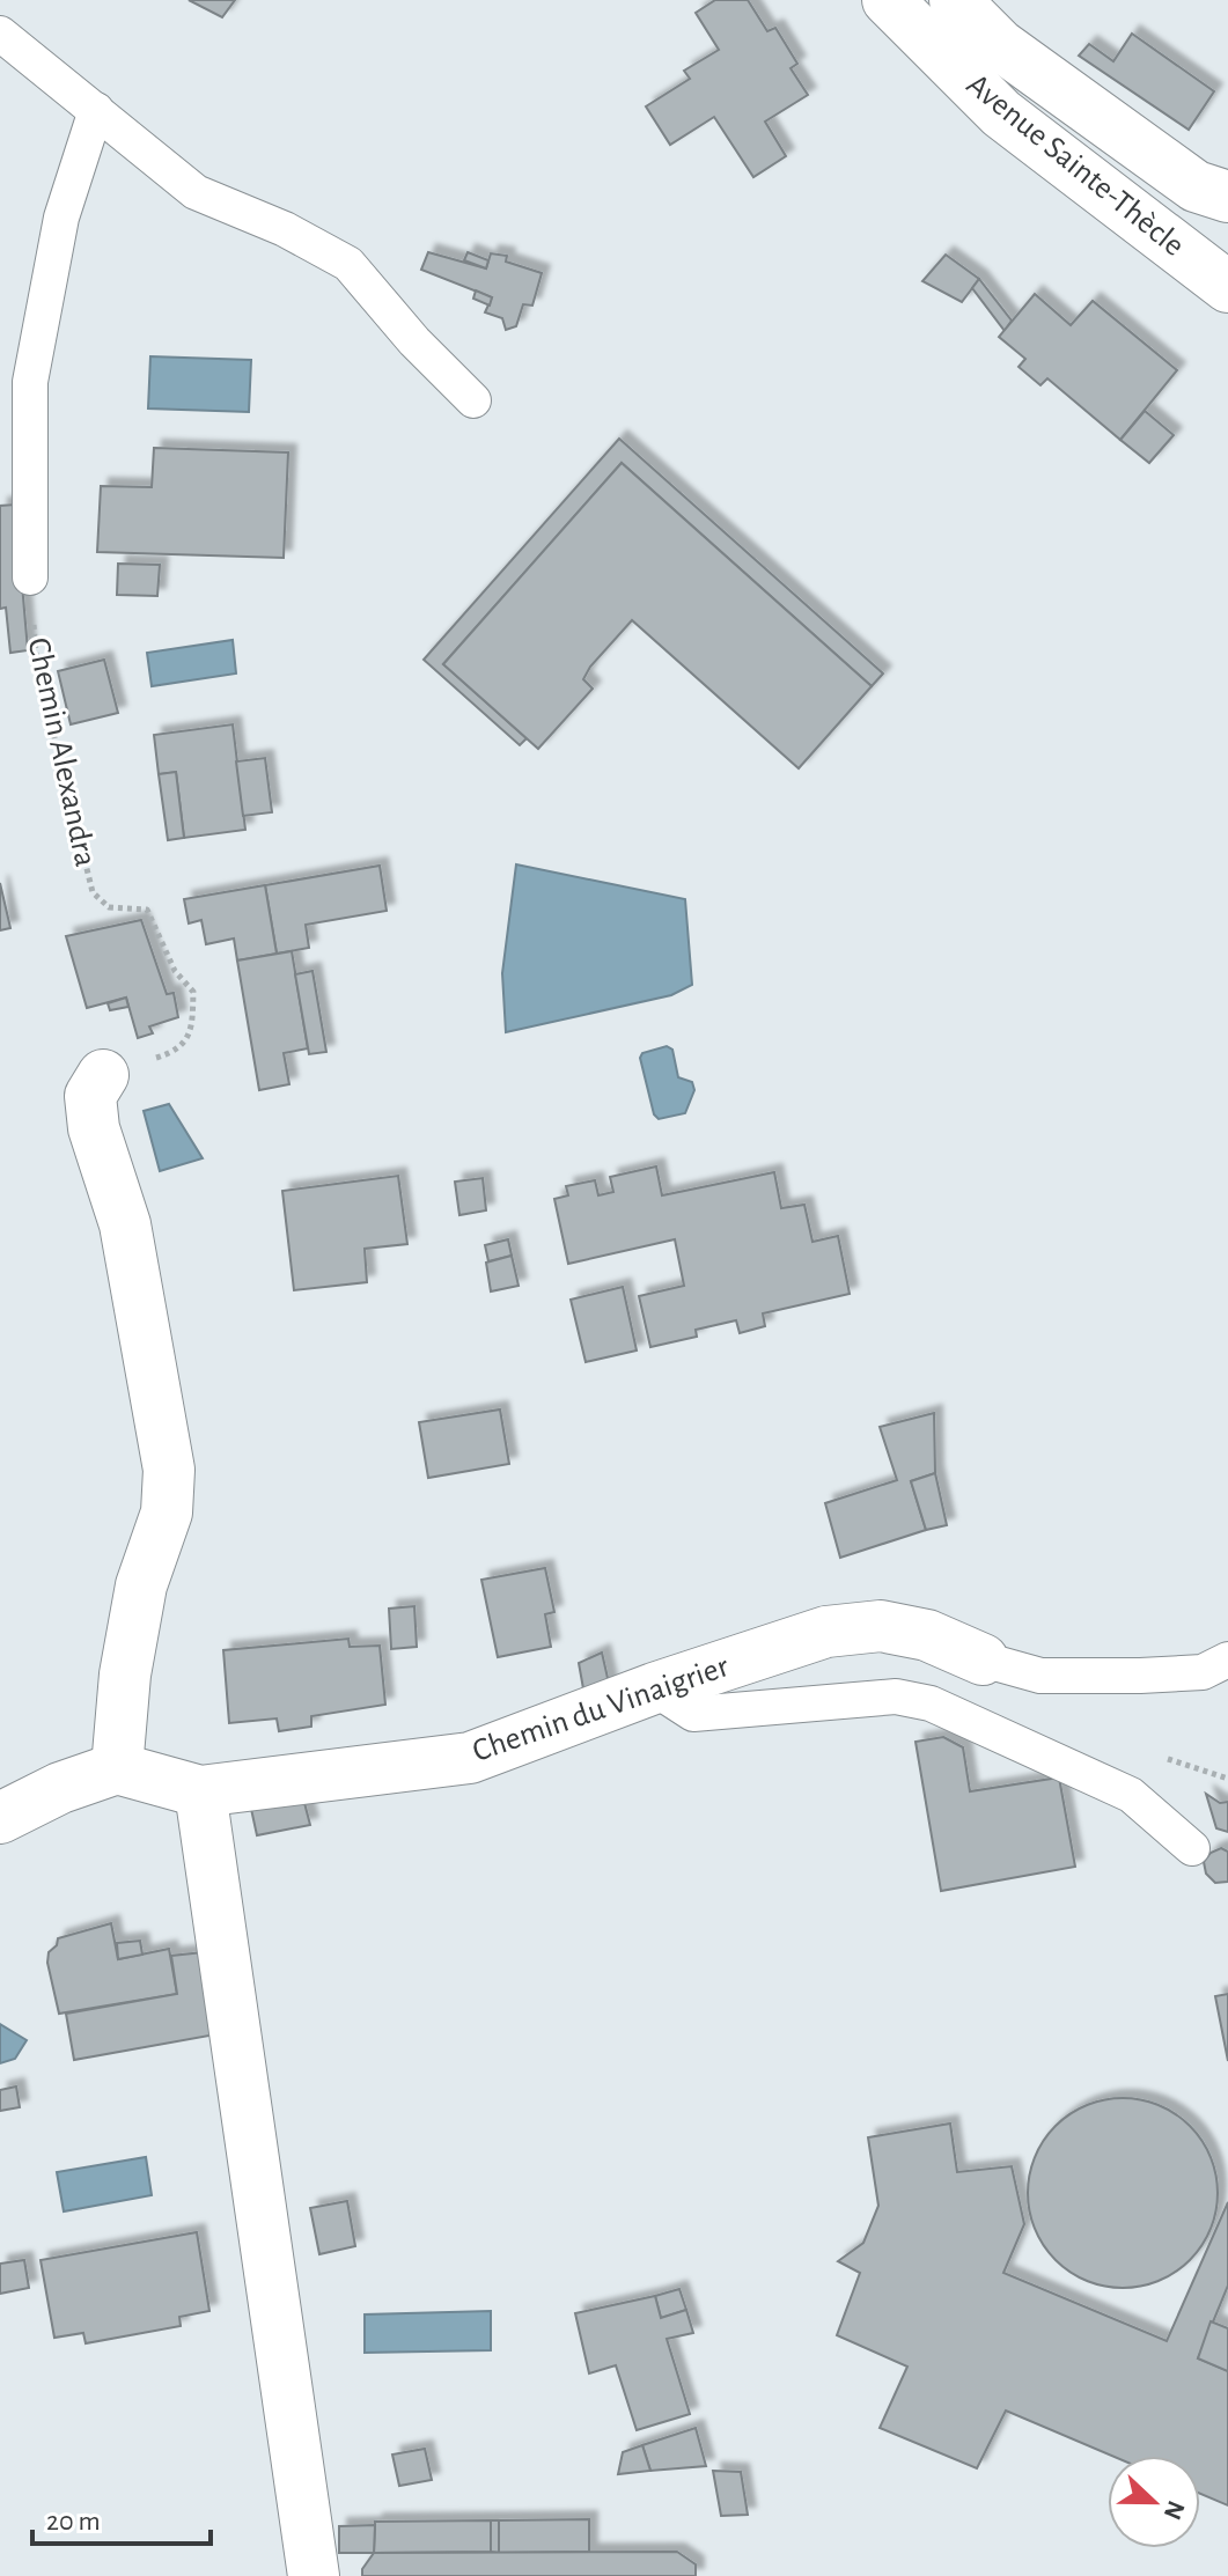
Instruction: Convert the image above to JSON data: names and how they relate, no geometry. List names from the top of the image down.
{
  "streets": {
    "street": ["Avenue Sainte-Thècle", "Chemin du Vinaigrier"],
    "path": ["Chemin Alexandra"]
  },
  "scale_bar": "20 m",
  "north": "right"
}
